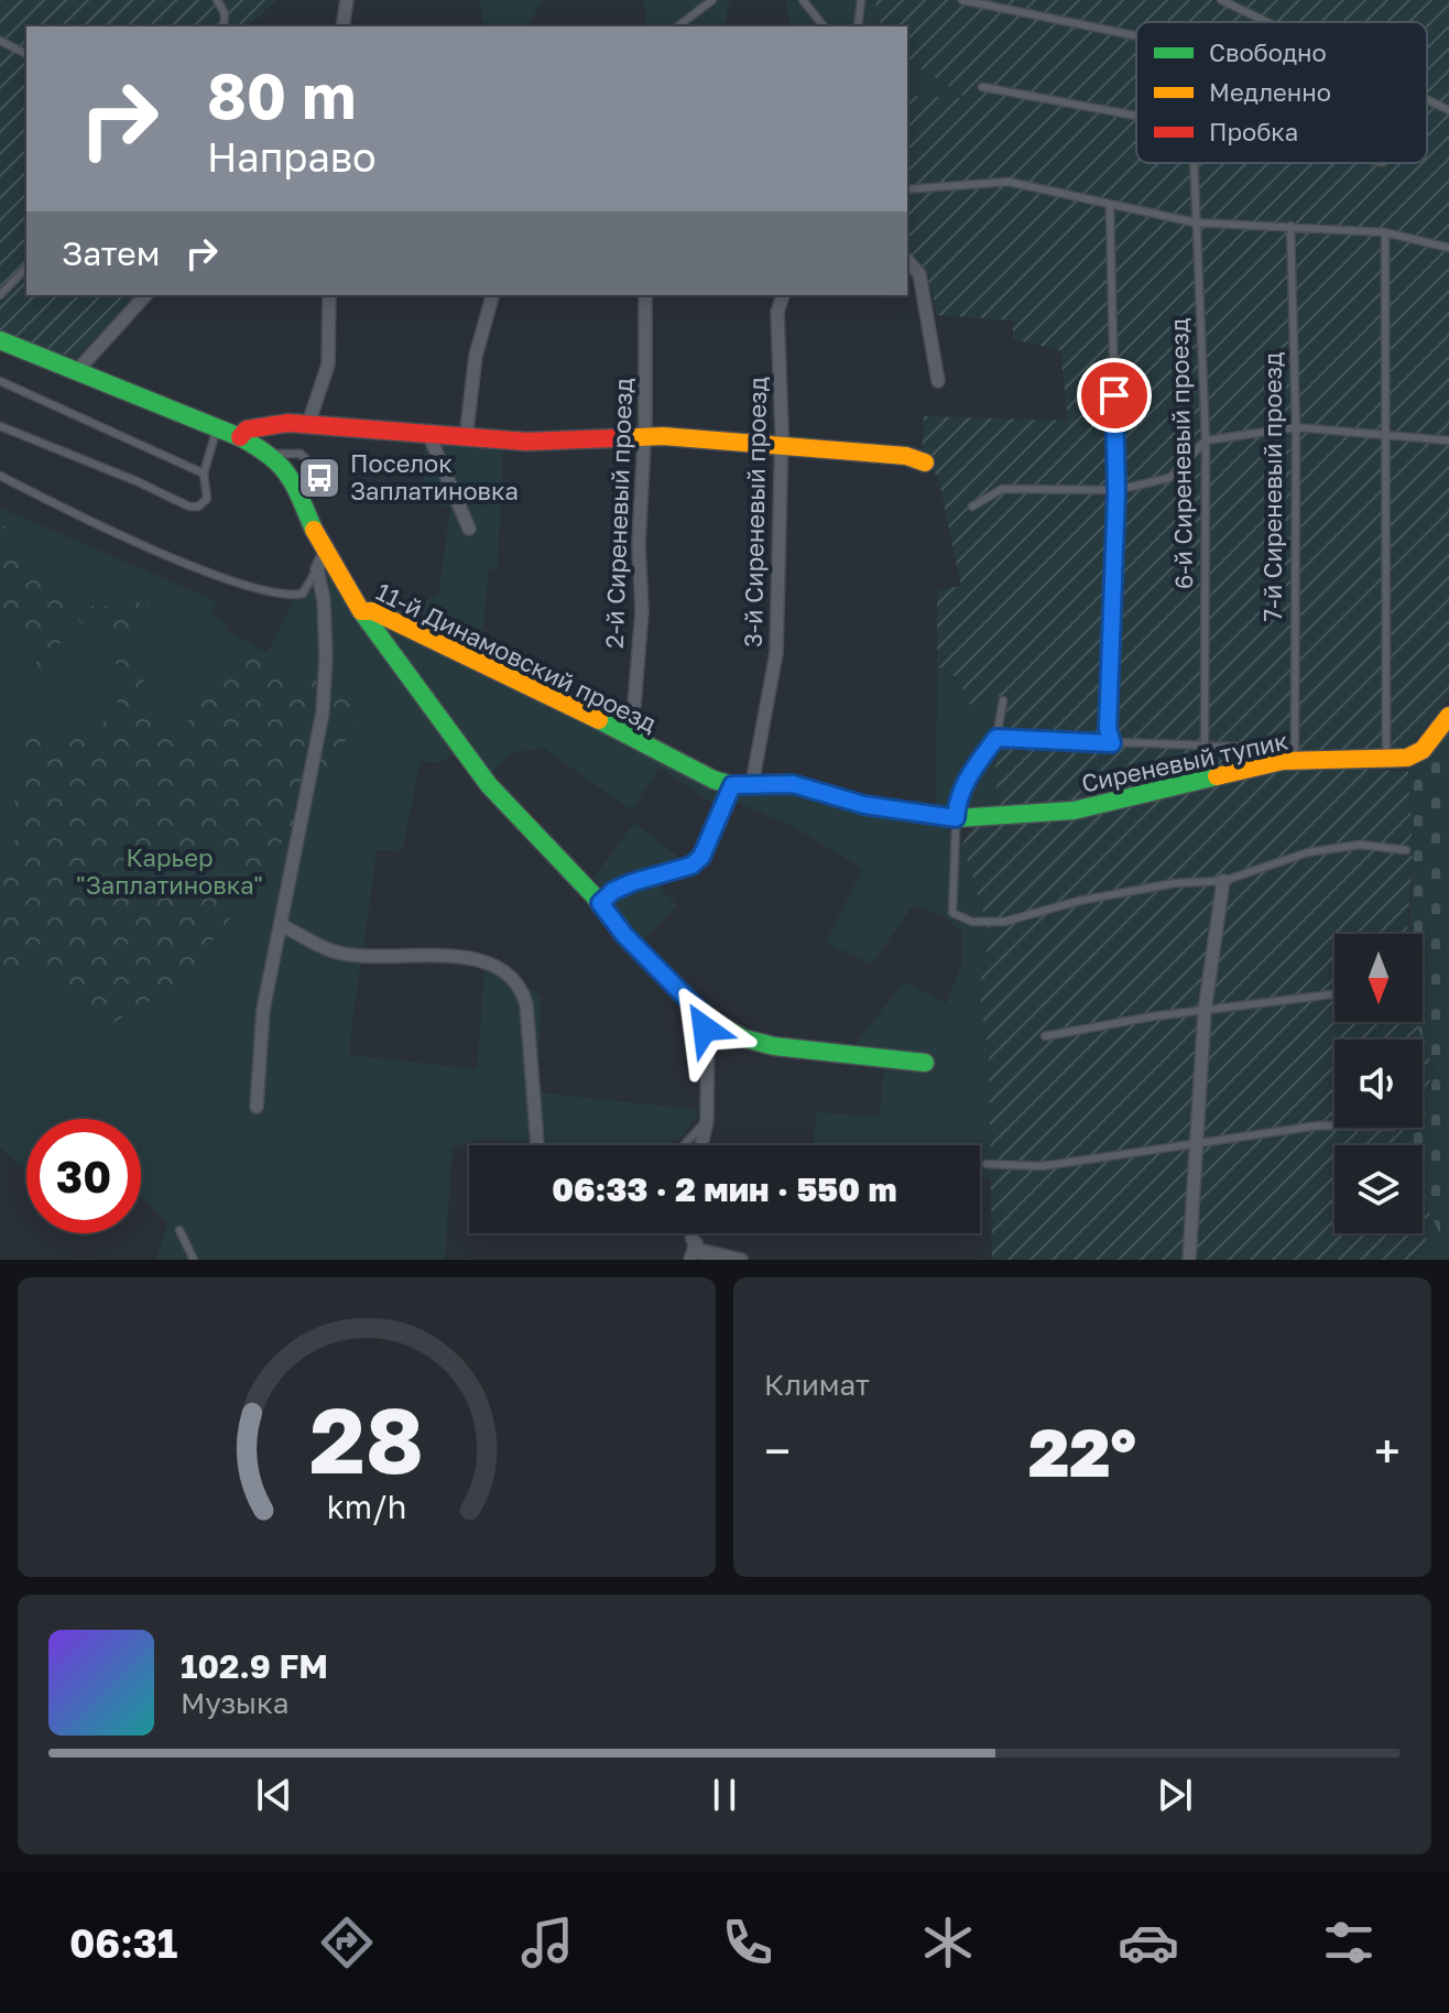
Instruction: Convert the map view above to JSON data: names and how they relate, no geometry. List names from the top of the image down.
{
  "streets": {
    "street": [
      "3-й Сиреневый проезд",
      "2-й Сиреневый проезд",
      "11-й Динамовский проезд",
      "Сиреневый тупик"
    ],
    "lane": ["6-й Сиреневый проезд", "7-й Сиреневый проезд"]
  },
  "crossings": [
    ["6-й Сиреневый проезд", "7-й Сиреневый проезд"],
    ["6-й Сиреневый проезд", "Сиреневый тупик"],
    ["3-й Сиреневый проезд", "11-й Динамовский проезд"],
    ["2-й Сиреневый проезд", "11-й Динамовский проезд"],
    ["11-й Динамовский проезд", "Сиреневый тупик"]
  ],
  "parks": ["Карьер \"Заплатиновка\""],
  "places": {
    "bus stop": ["Поселок Заплатиновка"]
  },
  "legend": ["Свободно", "Медленно", "Пробка"],
  "north": "bottom",
  "page": {
    "turn": ["80 m", "Направо"],
    "then": "Затем",
    "limit": "30",
    "trip": "06:33 · 2 мин · 550 m",
    "tile": "Климат",
    "heat": ["−", "22°", "+"],
    "song": ["102.9 FM", "Музыка"],
    "tabs": "06:31",
    "gauge": ["28", "km/h"]
  }
}
